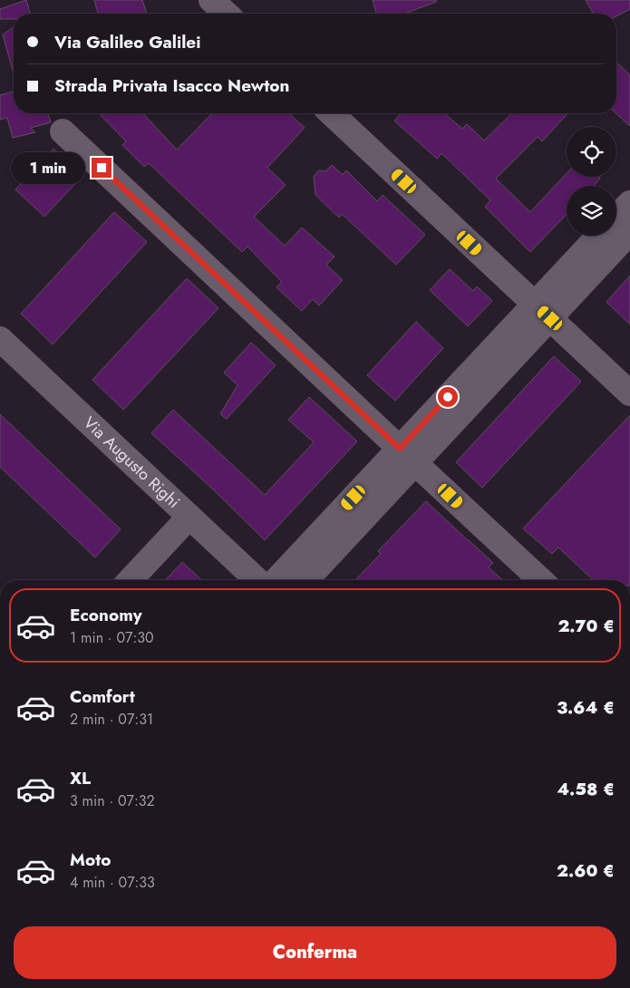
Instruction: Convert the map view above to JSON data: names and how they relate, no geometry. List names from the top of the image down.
{
  "streets": {
    "street": ["Via Augusto Righi"]
  },
  "page": {
    "banner": ["Via Galileo Galilei", "Strada Privata Isacco Newton"],
    "bubble": "1 min",
    "list": [
      {
        "name": "Economy",
        "note": "1 min · 07:30",
        "value": "2.70 €"
      },
      {
        "name": "Comfort",
        "note": "2 min · 07:31",
        "value": "3.64 €"
      },
      {
        "name": "XL",
        "note": "3 min · 07:32",
        "value": "4.58 €"
      },
      {
        "name": "Moto",
        "note": "4 min · 07:33",
        "value": "2.60 €"
      }
    ],
    "buttons": "Conferma"
  }
}
